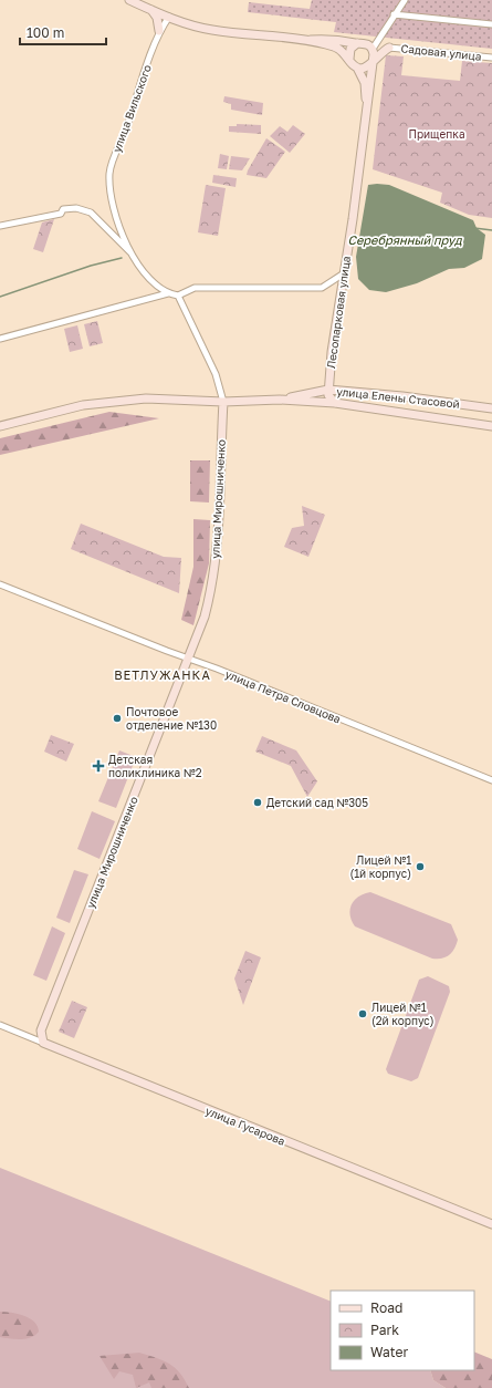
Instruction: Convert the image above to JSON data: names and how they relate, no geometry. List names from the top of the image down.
{
  "streets": {
    "main road": [
      "Лесопарковая улица",
      "улица Елены Стасовой",
      "улица Мирошниченко",
      "улица Гусарова"
    ],
    "street": ["Садовая улица", "улица Вильского", "улица Петра Словцова"]
  },
  "crossings": [
    ["Лесопарковая улица", "улица Елены Стасовой"],
    ["улица Елены Стасовой", "улица Мирошниченко"],
    ["улица Мирошниченко", "улица Петра Словцова"],
    ["улица Мирошниченко", "улица Гусарова"]
  ],
  "districts": ["ВЕТЛУЖАНКА"],
  "water": ["Серебрянный пруд"],
  "parks": ["Прищепка"],
  "places": {
    "other": [
      "Почтовое отделение №130",
      "Детский сад №305",
      "Лицей №1 (1й корпус)",
      "Лицей №1 (2й корпус)"
    ],
    "health": ["Детская поликлиника №2"]
  },
  "legend": ["Road", "Park", "Water"],
  "scale_bar": "100 m"
}
